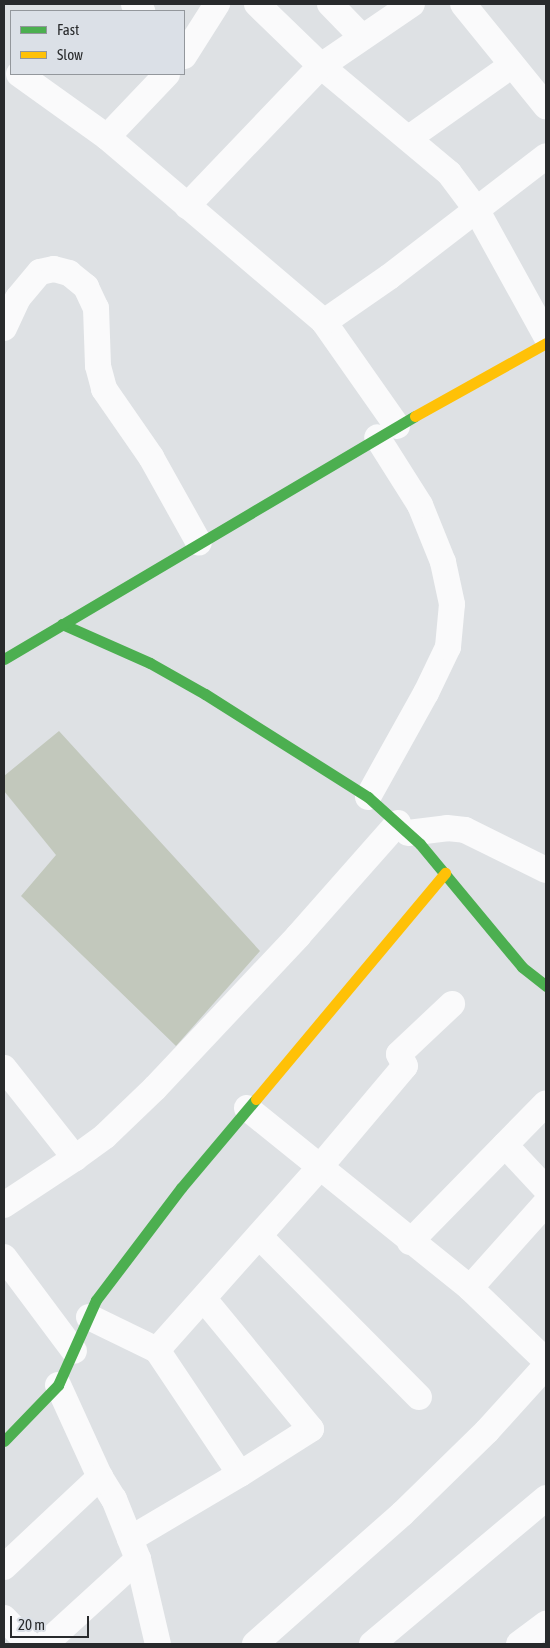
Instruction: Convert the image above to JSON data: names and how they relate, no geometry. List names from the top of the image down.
{
  "legend": ["Fast", "Slow"],
  "scale_bar": "20 m"
}
